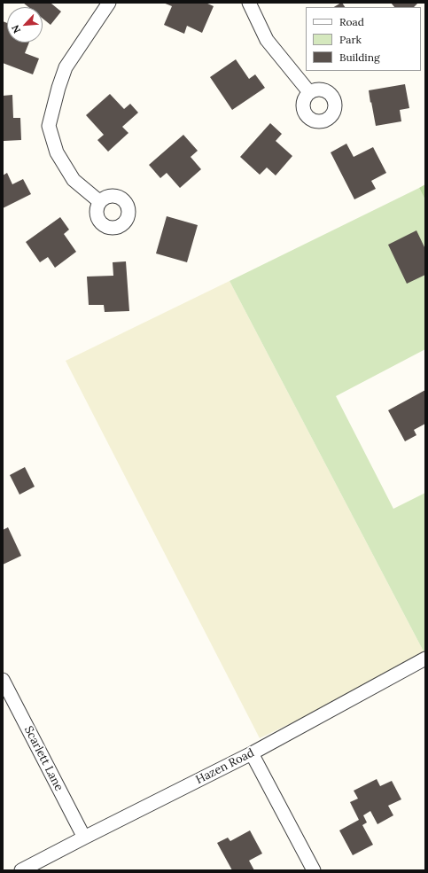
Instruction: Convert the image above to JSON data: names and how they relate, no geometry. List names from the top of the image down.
{
  "streets": {
    "street": ["Scarlett Lane", "Hazen Road"]
  },
  "crossings": [
    ["Scarlett Lane", "Hazen Road"]
  ],
  "legend": ["Road", "Park", "Building"],
  "north": "bottom left"
}
